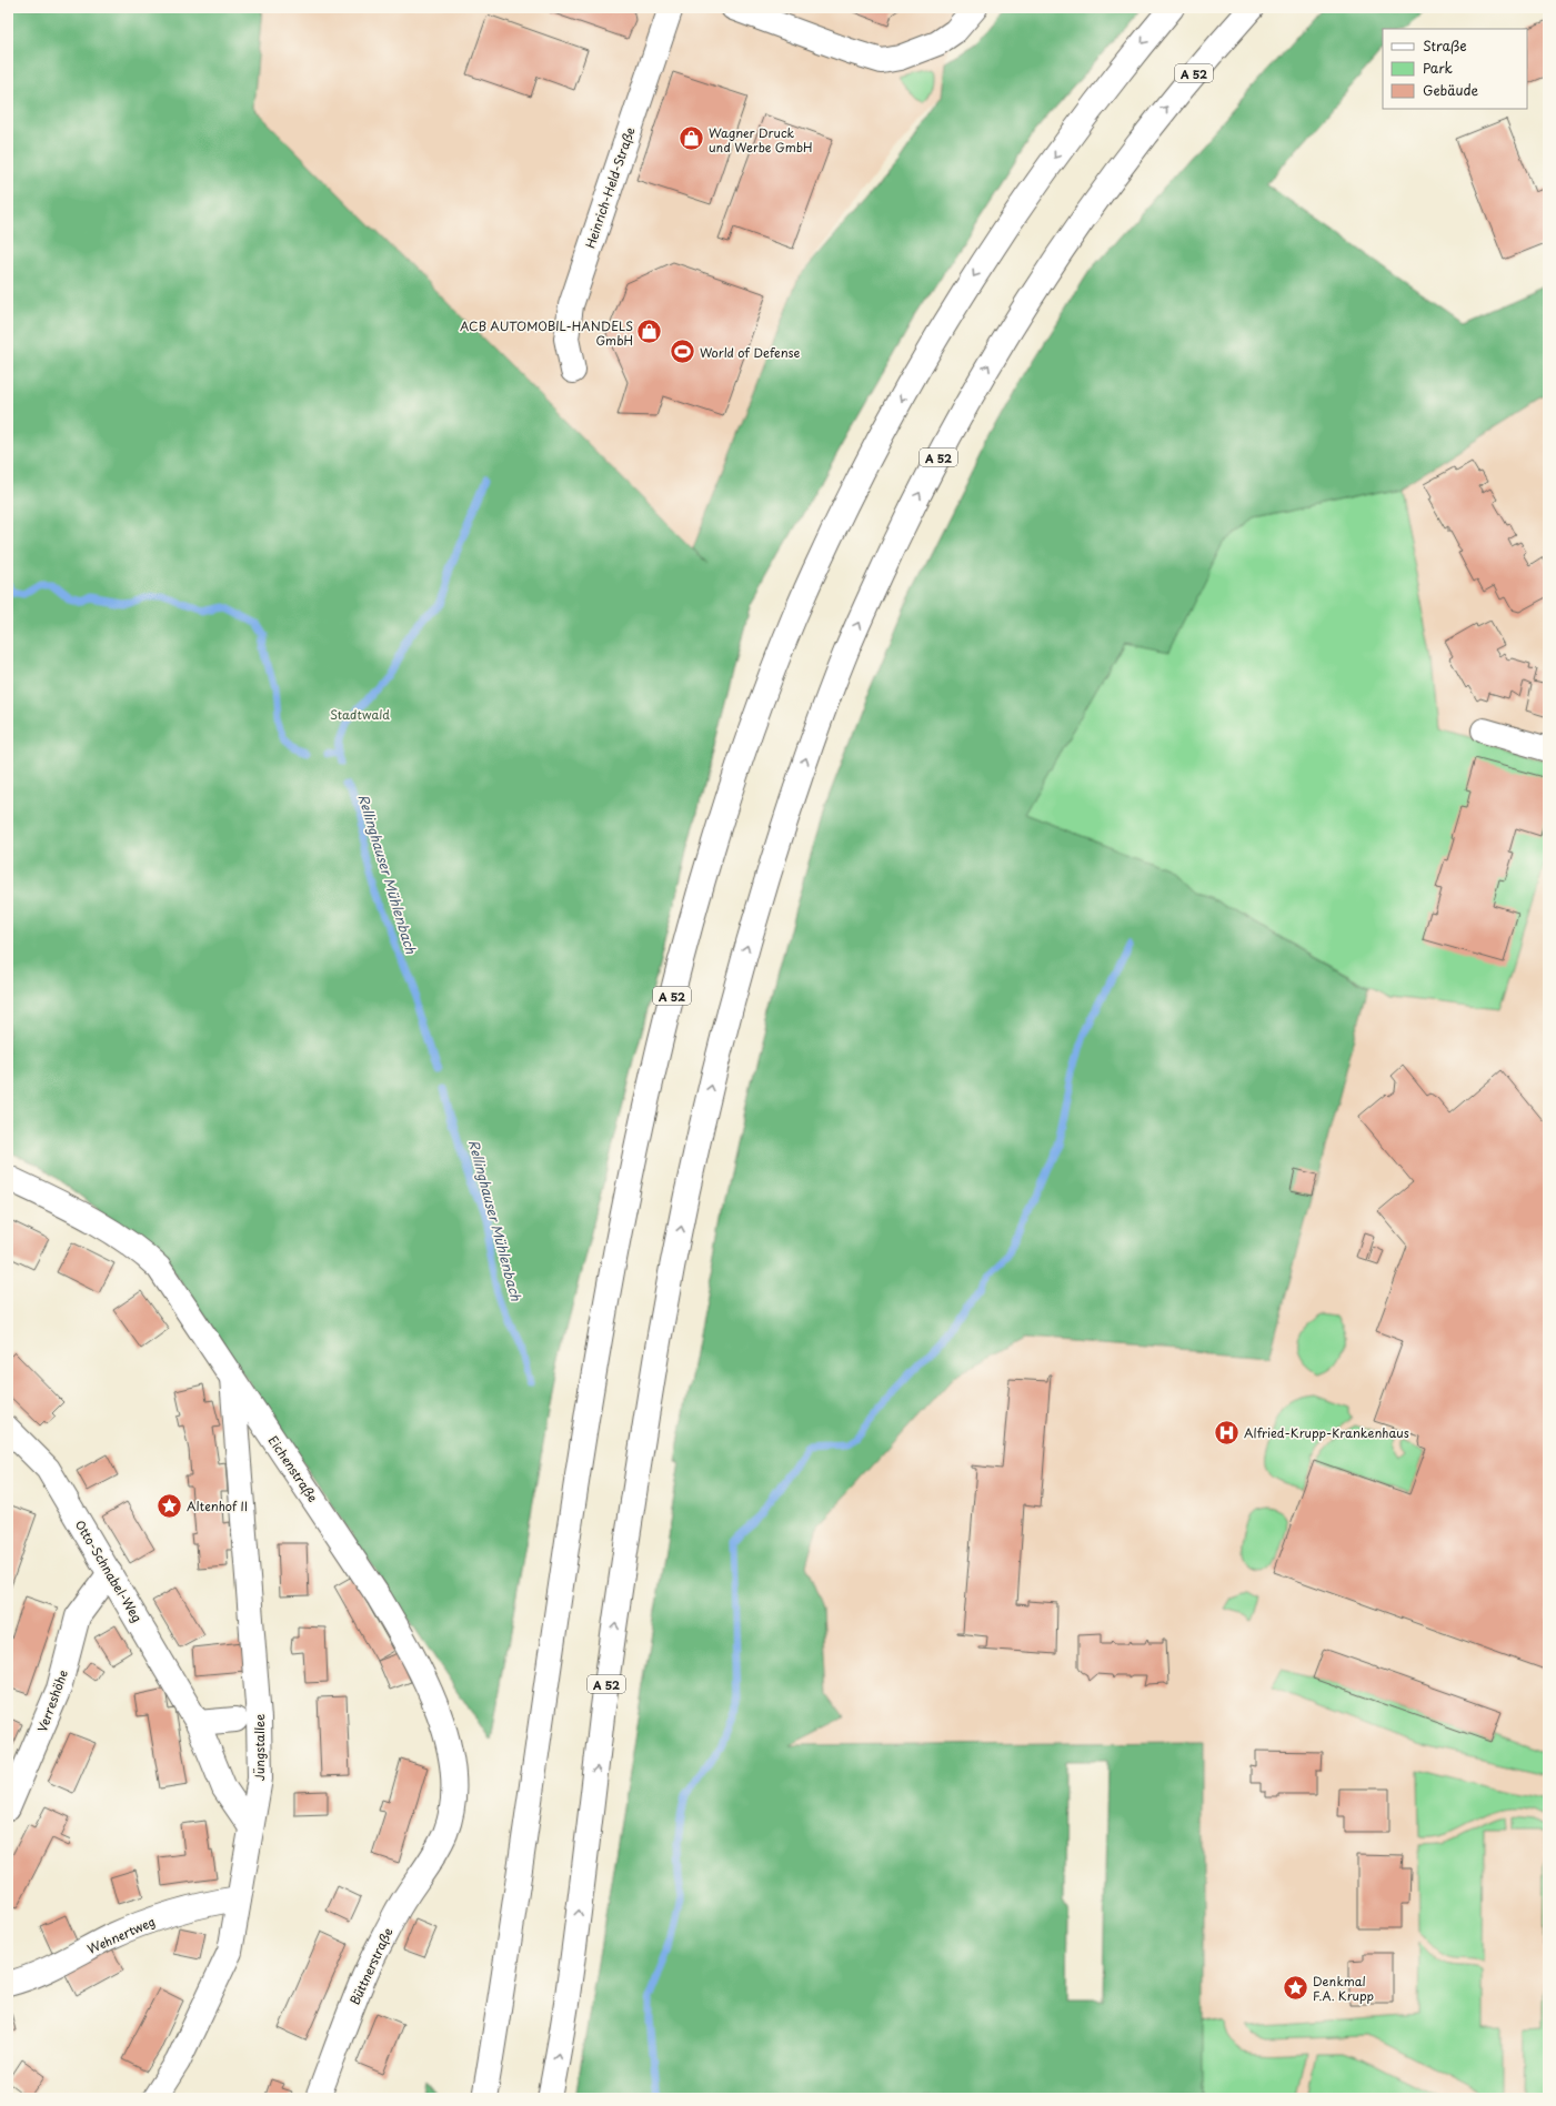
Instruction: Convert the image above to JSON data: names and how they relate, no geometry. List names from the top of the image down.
{
  "streets": {
    "main road": [
      "A 52",
      "Heinrich-Held-Straße",
      "Eichenstraße",
      "Otto-Schnabel-Weg",
      "Verreshöhe",
      "Jüngstallee",
      "Wehnertweg",
      "Büttnerstraße"
    ]
  },
  "crossings": [
    ["Eichenstraße", "Jüngstallee"],
    ["Eichenstraße", "Büttnerstraße"],
    ["Otto-Schnabel-Weg", "Verreshöhe"],
    ["Otto-Schnabel-Weg", "Jüngstallee"],
    ["Jüngstallee", "Wehnertweg"]
  ],
  "water": ["Rellinghauser Mühlenbach"],
  "parks": ["Stadtwald"],
  "places": {
    "shop": ["Wagner Druck und Werbe GmbH", "ACB AUTOMOBIL-HANDELS GmbH"],
    "sports": ["World of Defense"],
    "hospital": ["Alfried-Krupp-Krankenhaus"],
    "place": ["Altenhof II", "Denkmal F.A. Krupp"]
  },
  "legend": ["Straße", "Park", "Gebäude"]
}
